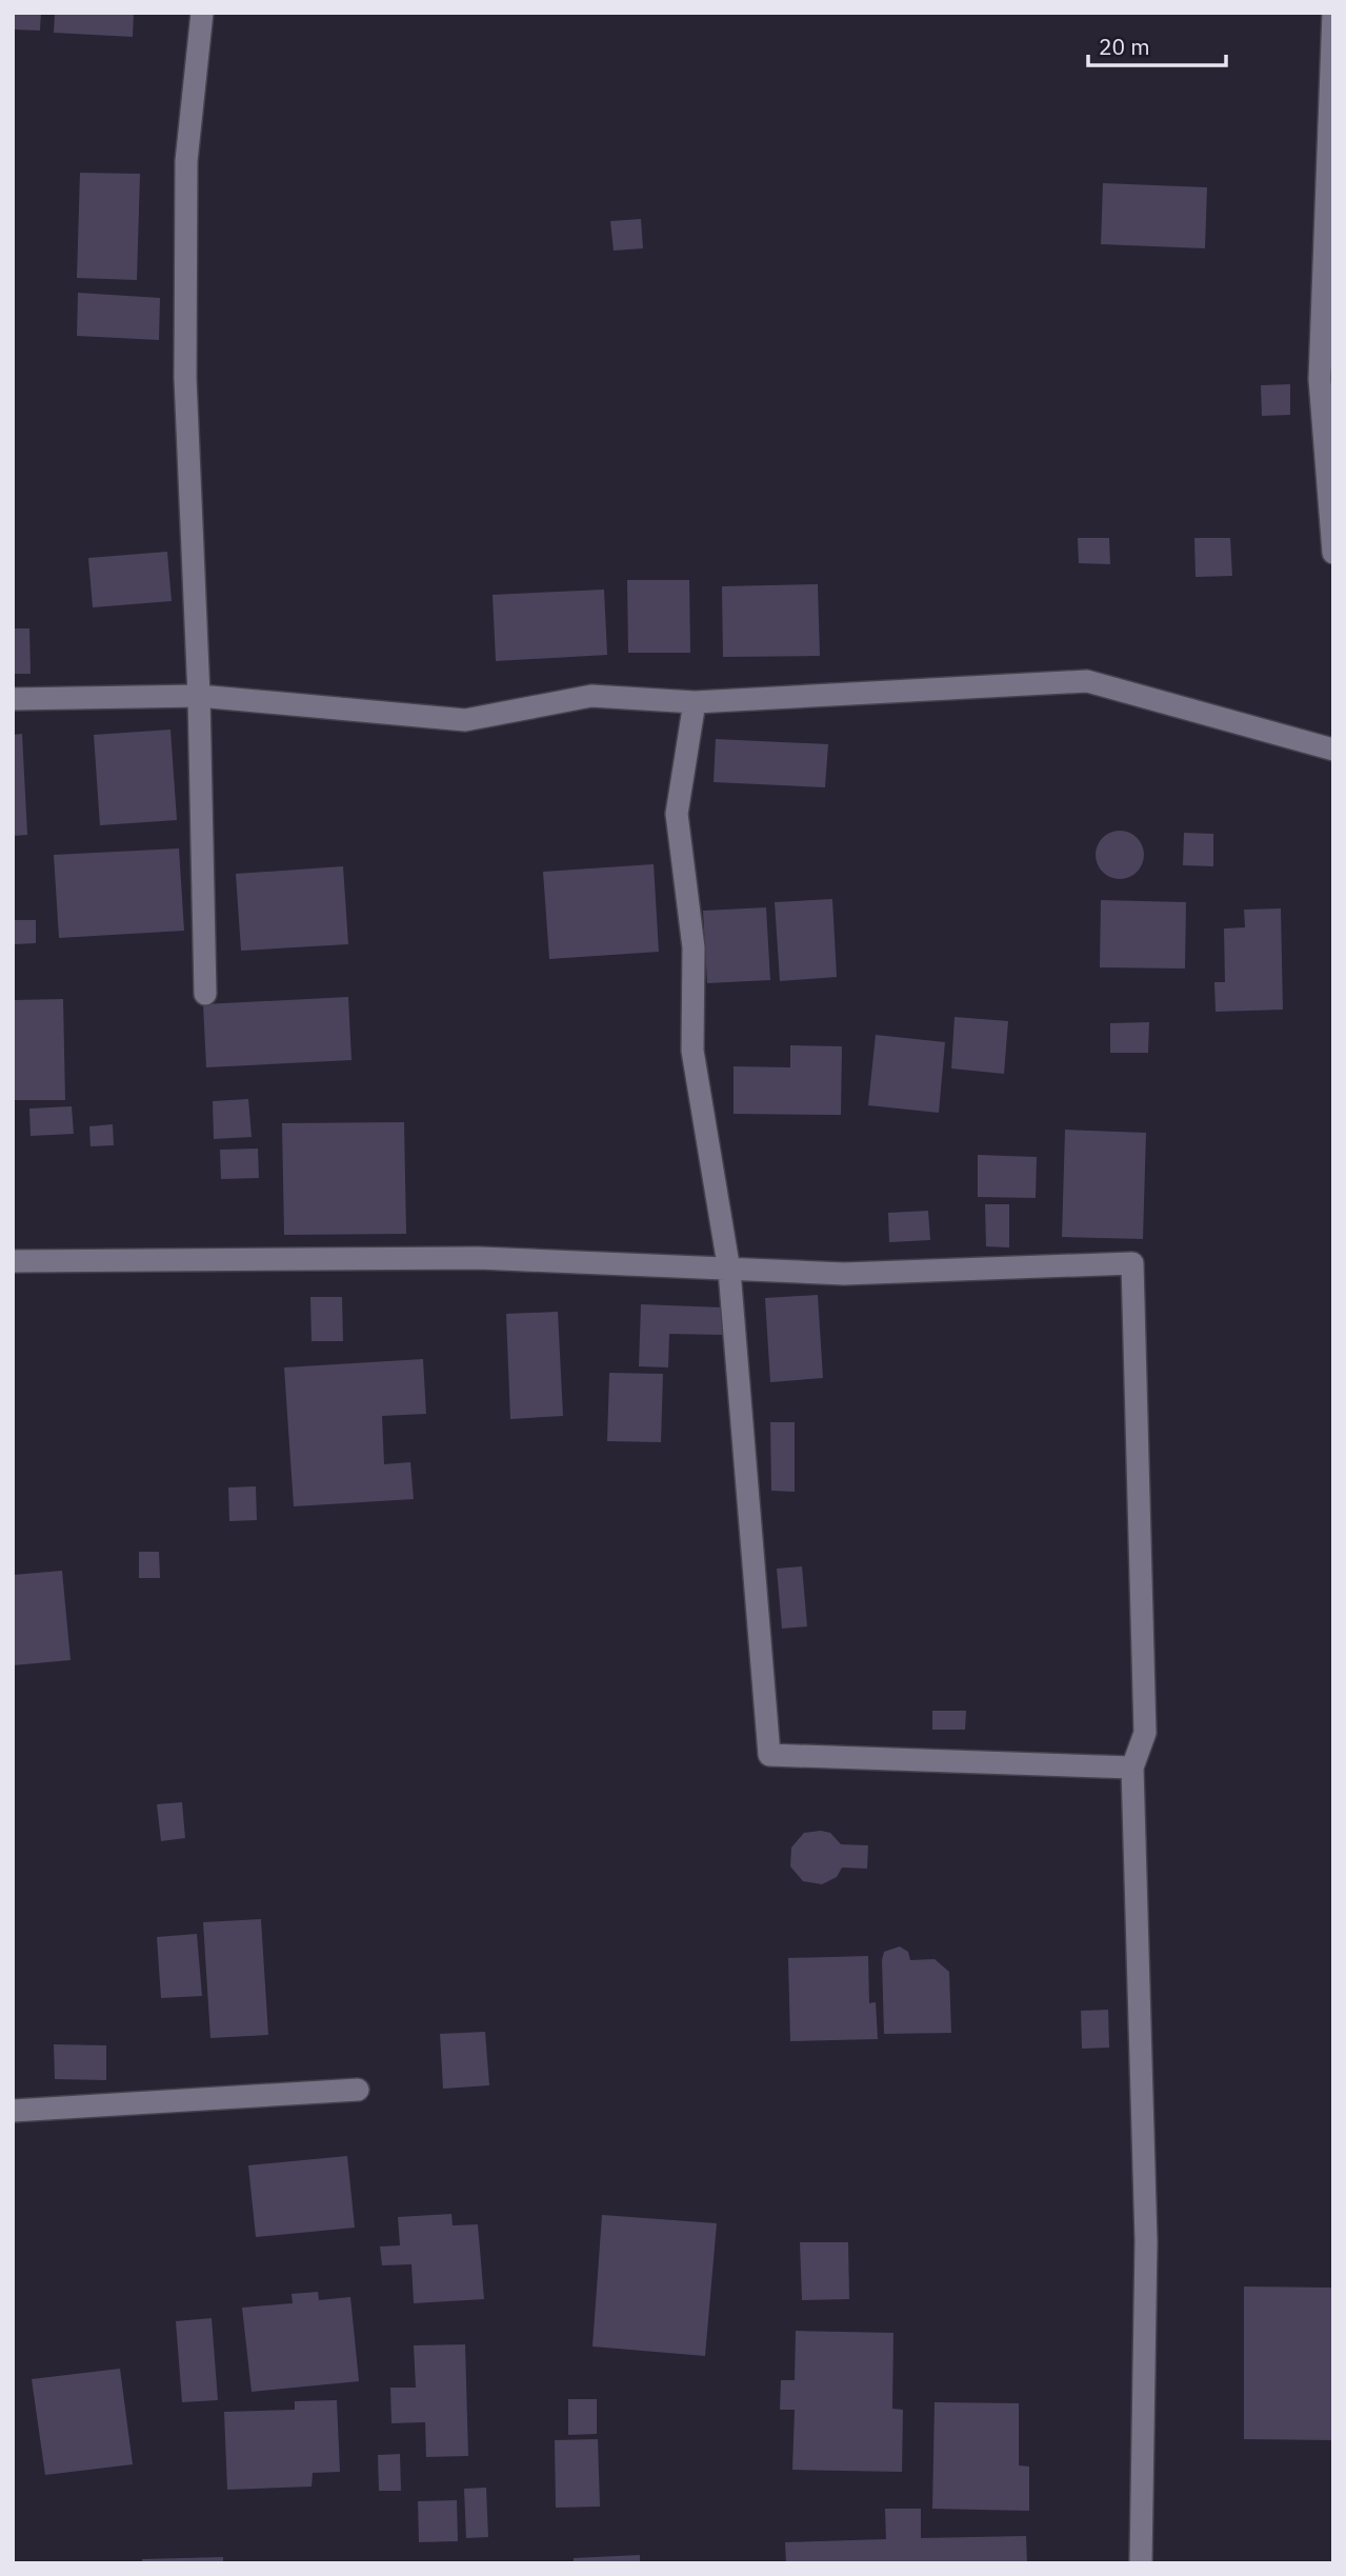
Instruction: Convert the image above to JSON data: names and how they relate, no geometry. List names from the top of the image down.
{
  "scale_bar": "20 m"
}
